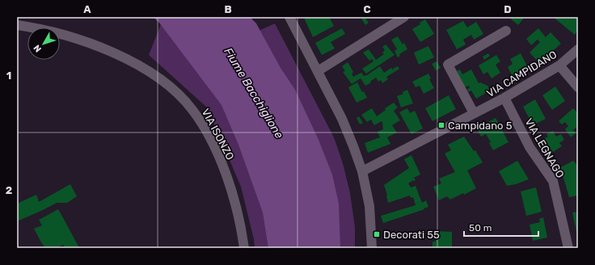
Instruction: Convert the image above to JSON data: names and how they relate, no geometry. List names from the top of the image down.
{
  "streets": {
    "street": ["VIA CAMPIDANO", "VIA ISONZO", "VIA LEGNAGO"]
  },
  "crossings": [
    ["VIA CAMPIDANO", "VIA LEGNAGO"]
  ],
  "water": ["Fiume Bacchiglione"],
  "places": {
    "transit": ["Campidano 5", "Decorati 55"]
  },
  "scale_bar": "50 m",
  "north": "bottom left",
  "grid": {
    "columns": [
      "A",
      "B",
      "C",
      "D"
    ],
    "rows": ["1", "2"]
  }
}
